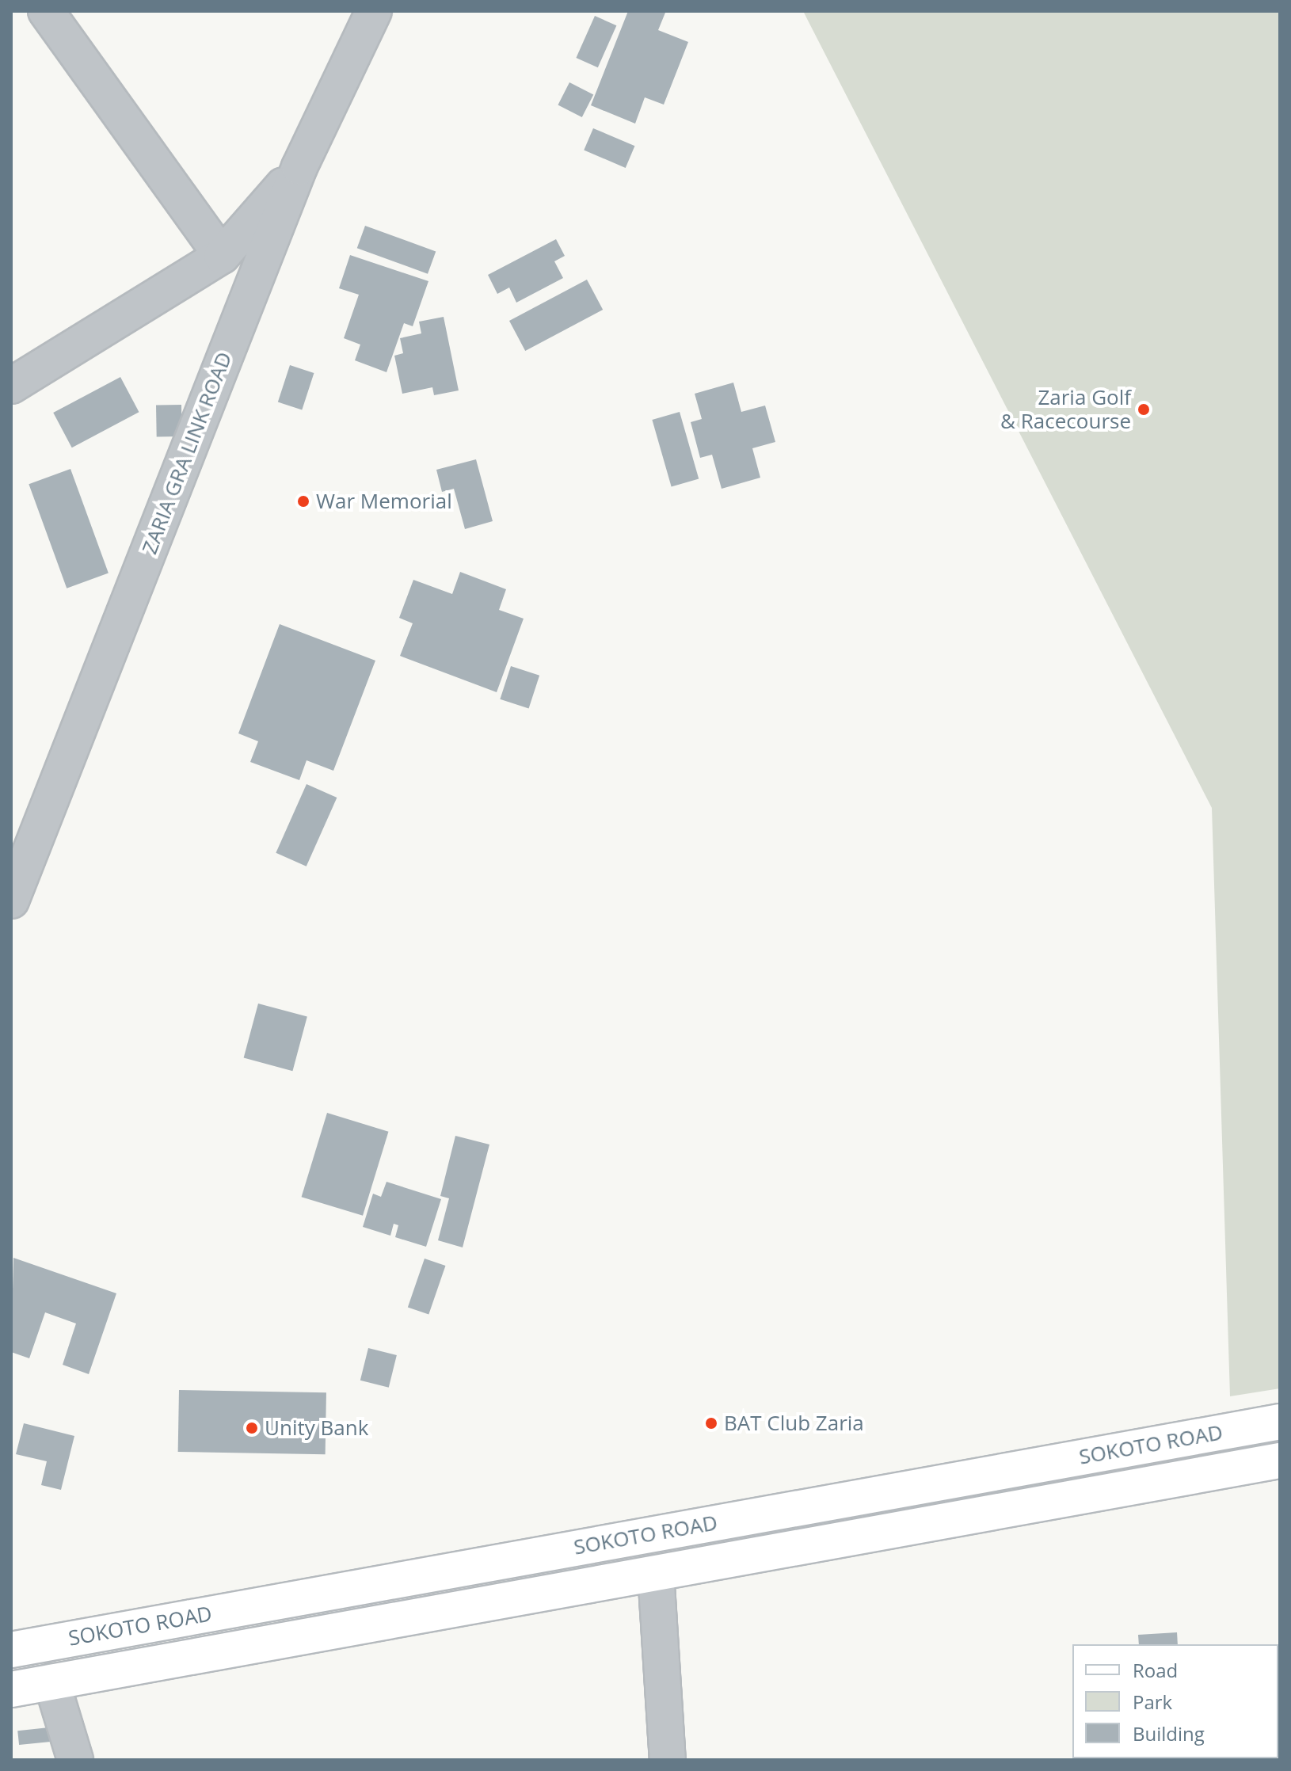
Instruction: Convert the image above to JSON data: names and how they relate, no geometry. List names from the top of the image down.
{
  "streets": {
    "main road": ["SOKOTO ROAD"],
    "street": ["ZARIA GRA LINK ROAD"]
  },
  "places": [
    "Zaria Golf & Racecourse",
    "War Memorial",
    "BAT Club Zaria",
    "Unity Bank"
  ],
  "legend": ["Road", "Park", "Building"]
}
